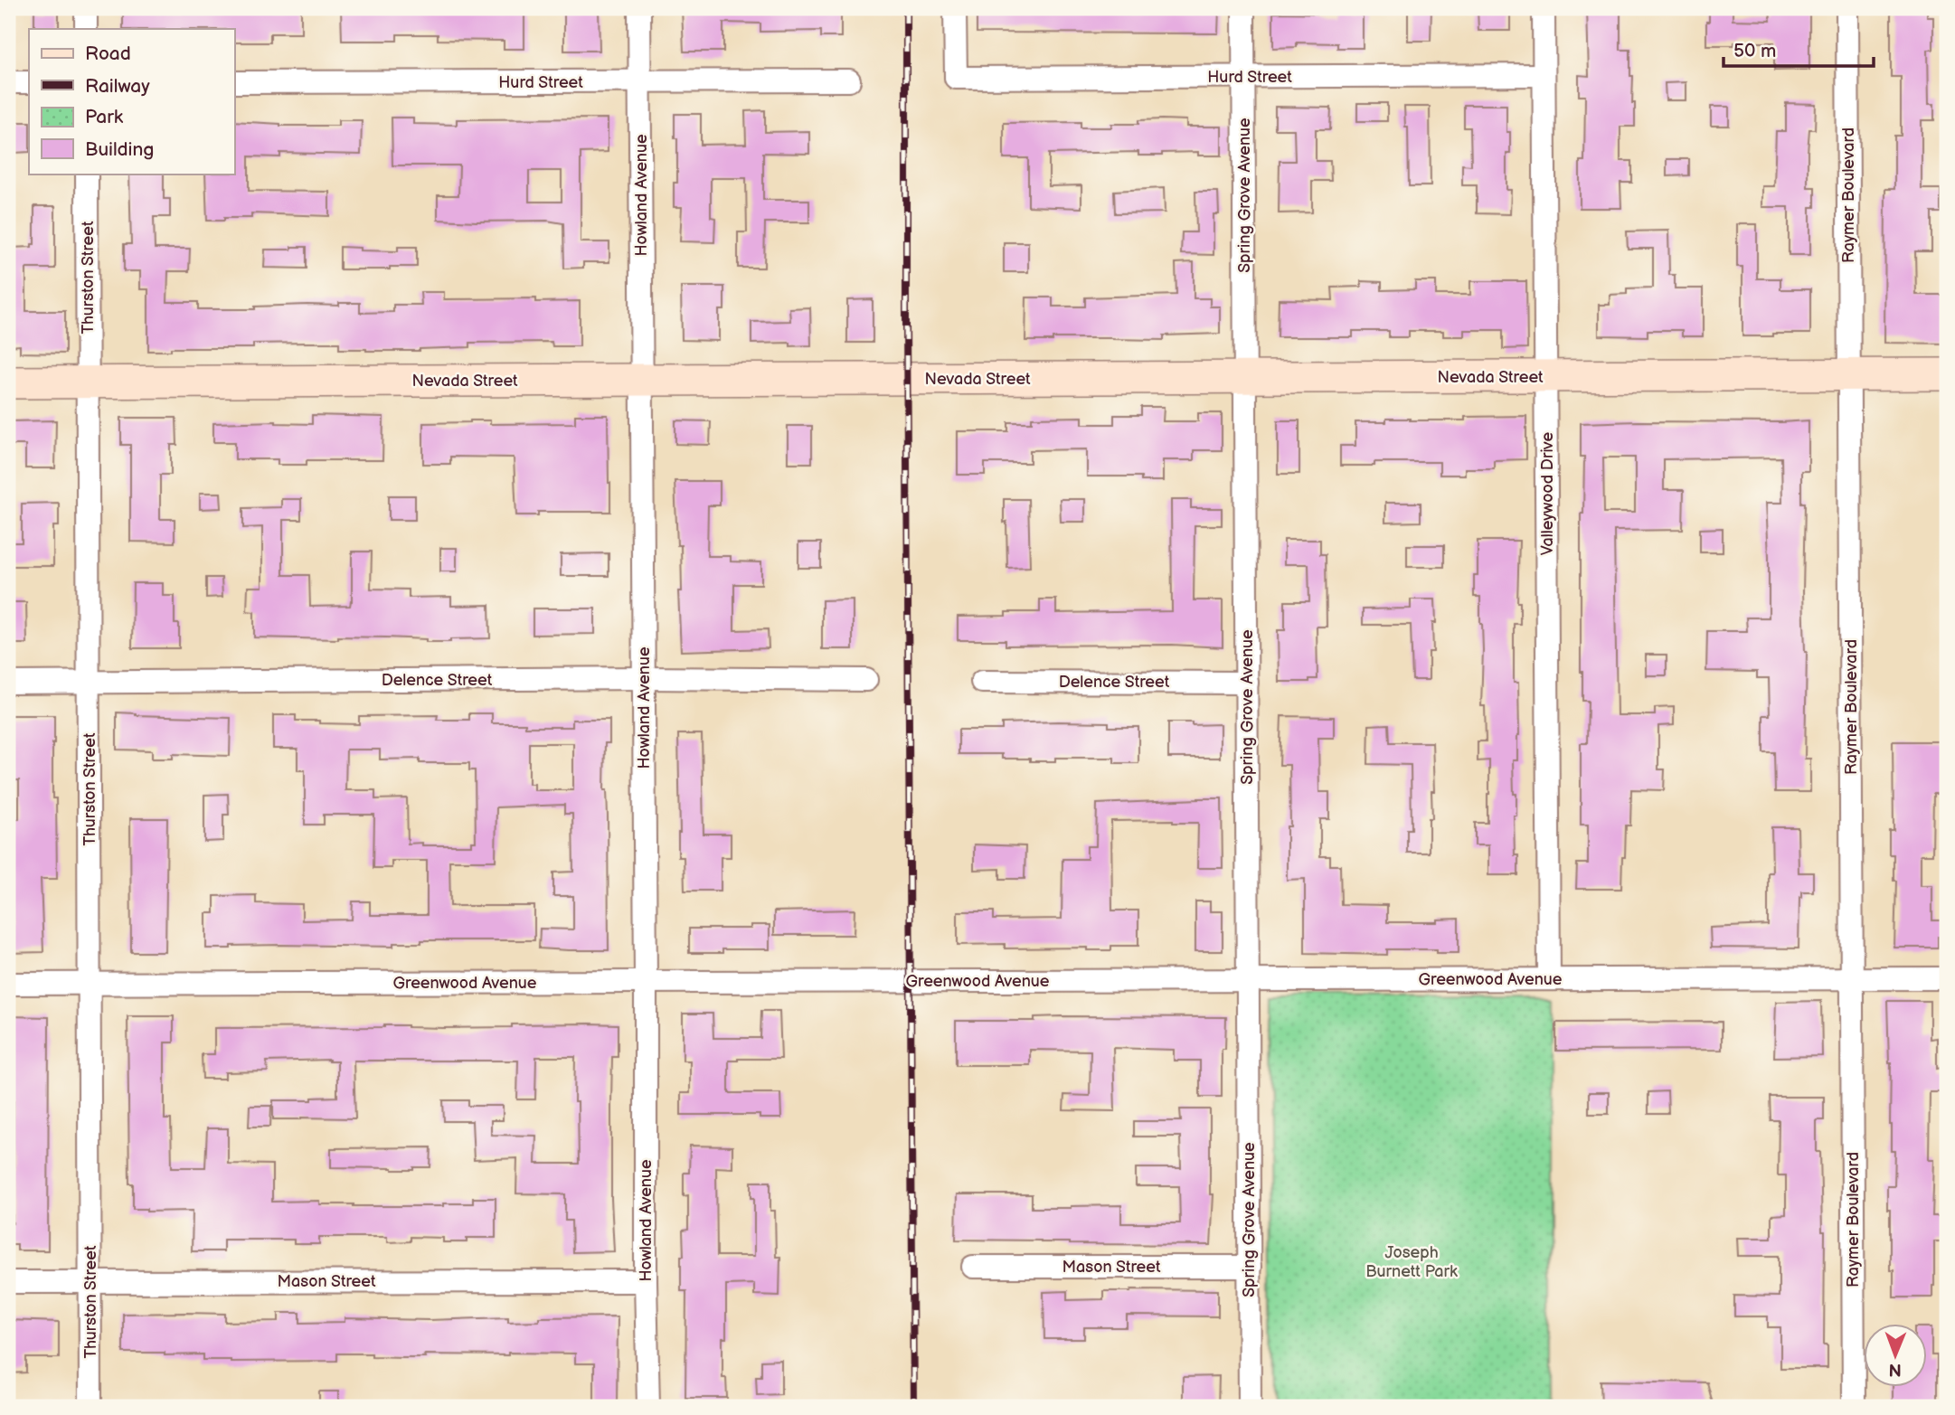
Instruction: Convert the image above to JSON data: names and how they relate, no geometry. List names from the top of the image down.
{
  "streets": {
    "street": [
      "Hurd Street",
      "Howland Avenue",
      "Spring Grove Avenue",
      "Raymer Boulevard",
      "Thurston Street",
      "Nevada Street",
      "Valleywood Drive",
      "Delence Street",
      "Greenwood Avenue",
      "Mason Street"
    ]
  },
  "crossings": [
    ["Hurd Street", "Howland Avenue"],
    ["Hurd Street", "Spring Grove Avenue"],
    ["Hurd Street", "Valleywood Drive"],
    ["Howland Avenue", "Nevada Street"],
    ["Howland Avenue", "Delence Street"],
    ["Howland Avenue", "Greenwood Avenue"],
    ["Howland Avenue", "Mason Street"],
    ["Spring Grove Avenue", "Nevada Street"],
    ["Spring Grove Avenue", "Delence Street"],
    ["Spring Grove Avenue", "Greenwood Avenue"],
    ["Spring Grove Avenue", "Mason Street"],
    ["Raymer Boulevard", "Nevada Street"],
    ["Raymer Boulevard", "Greenwood Avenue"],
    ["Thurston Street", "Nevada Street"],
    ["Thurston Street", "Delence Street"],
    ["Thurston Street", "Greenwood Avenue"],
    ["Thurston Street", "Mason Street"],
    ["Nevada Street", "Valleywood Drive"],
    ["Valleywood Drive", "Greenwood Avenue"]
  ],
  "parks": ["Joseph Burnett Park"],
  "legend": [
    "Road",
    "Railway",
    "Park",
    "Building"
  ],
  "scale_bar": "50 m",
  "north": "bottom"
}
